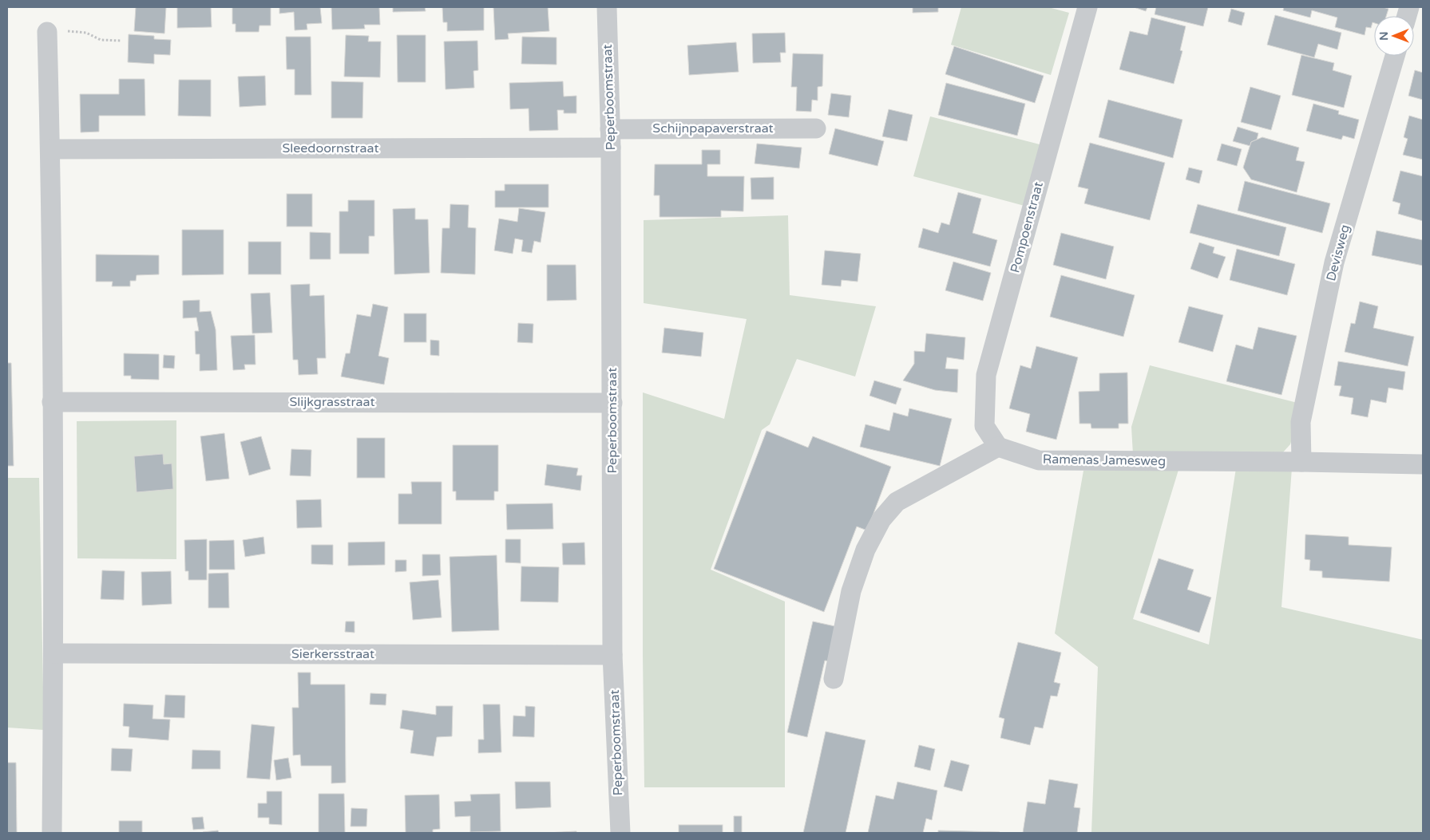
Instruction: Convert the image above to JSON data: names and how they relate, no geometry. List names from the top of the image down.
{
  "streets": {
    "street": [
      "Peperboomstraat",
      "Schijnpapaverstraat",
      "Sleedoornstraat",
      "Pompoenstraat",
      "Devisweg",
      "Slijkgrasstraat",
      "Ramenas Jamesweg",
      "Sierkersstraat"
    ]
  },
  "crossings": [
    ["Peperboomstraat", "Schijnpapaverstraat"],
    ["Peperboomstraat", "Sleedoornstraat"],
    ["Peperboomstraat", "Slijkgrasstraat"],
    ["Peperboomstraat", "Sierkersstraat"],
    ["Schijnpapaverstraat", "Sleedoornstraat"],
    ["Pompoenstraat", "Ramenas Jamesweg"],
    ["Devisweg", "Ramenas Jamesweg"]
  ],
  "north": "left"
}
